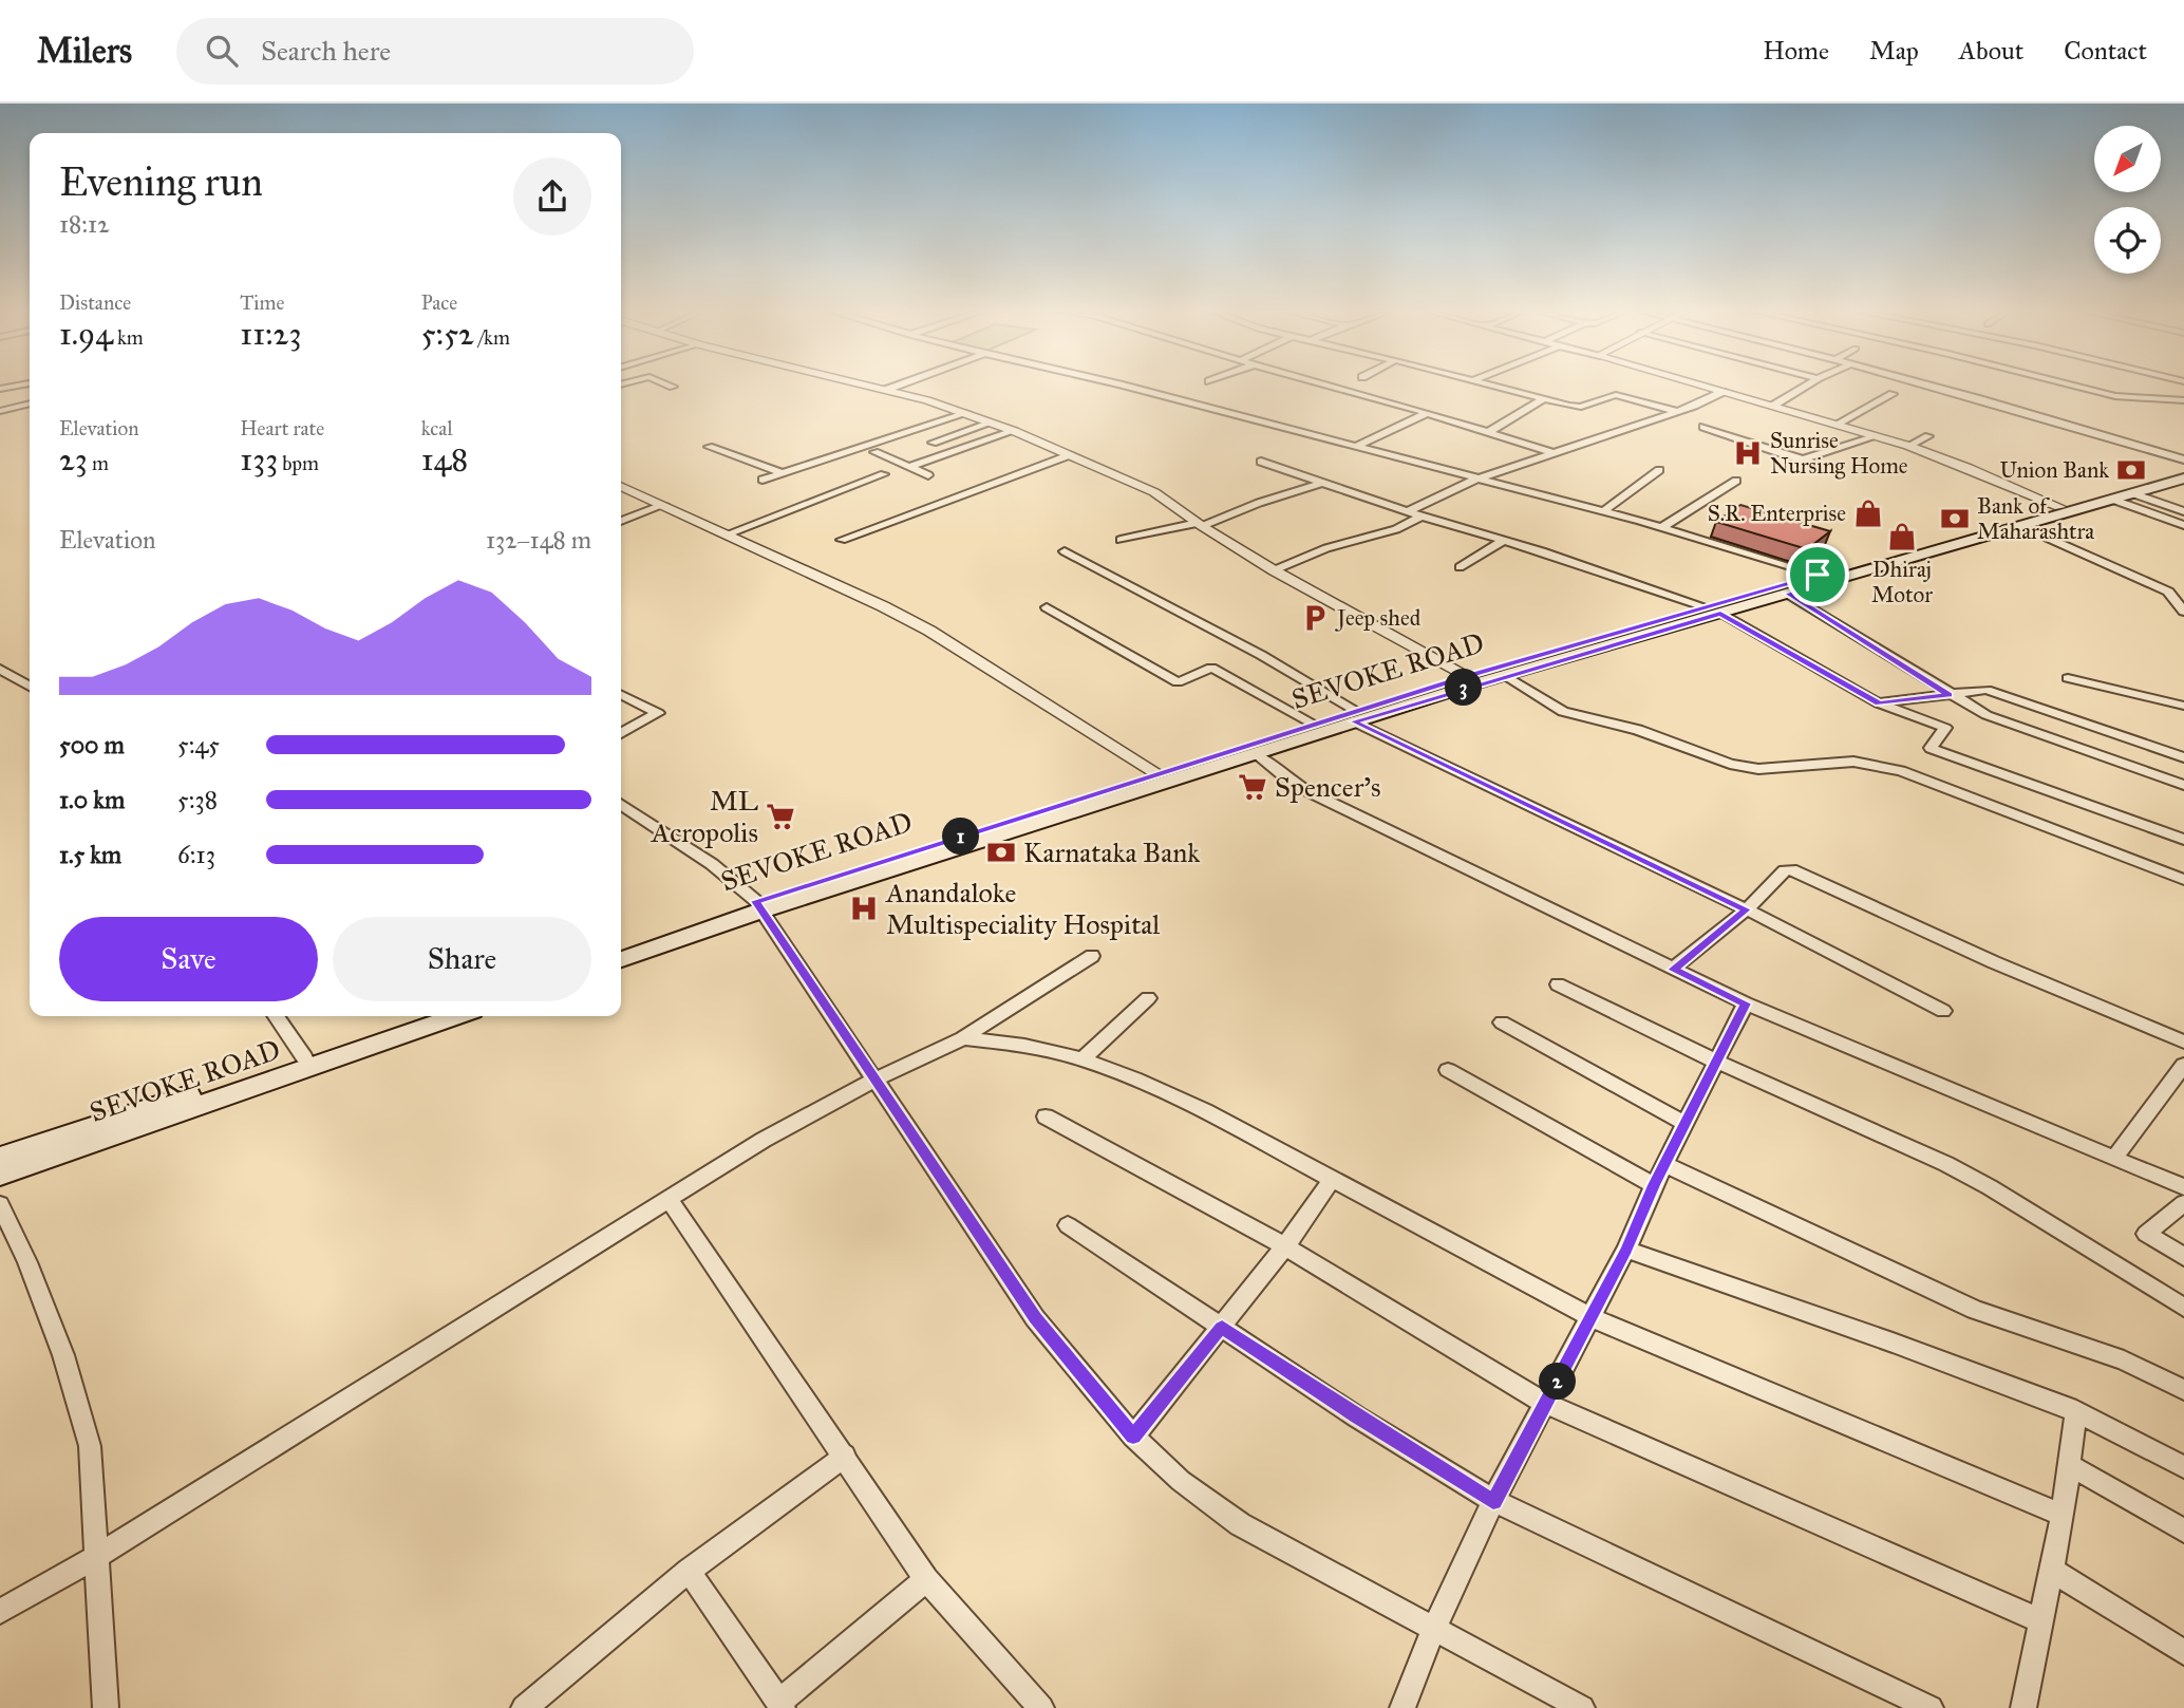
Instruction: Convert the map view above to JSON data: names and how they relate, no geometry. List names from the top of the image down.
{
  "streets": {
    "main road": ["SEVOKE ROAD"]
  },
  "places": {
    "hospital": ["Sunrise Nursing Home", "Anandaloke Multispeciality Hospital"],
    "bank": ["Union Bank", "Bank of Maharashtra", "Karnataka Bank"],
    "shop": ["S.R. Enterprise", "Dhiraj Motor"],
    "parking": ["Jeep shed"],
    "supermarket": ["Spencer's", "ML Acropolis"]
  },
  "north": "bottom left",
  "page": {
    "header": "Milers",
    "search": "Search here",
    "nav": [
      "Home",
      "Map",
      "About",
      "Contact"
    ],
    "heading": ["Evening run", "18:12"],
    "stats": [
      ["Distance", "1.94 km"],
      ["Time", "11:23"],
      ["Pace", "5:52 /km"],
      ["Elevation", "23 m"],
      ["Heart rate", "133 bpm"],
      ["kcal", "148"]
    ],
    "chart": ["Elevation", "132–148 m"],
    "pins": ["3", "1", "2"],
    "list": [
      {
        "name": "500 m",
        "note": "5:45"
      },
      {
        "name": "1.0 km",
        "note": "5:38"
      },
      {
        "name": "1.5 km",
        "note": "6:13"
      }
    ],
    "buttons": ["Save", "Share"]
  }
}
